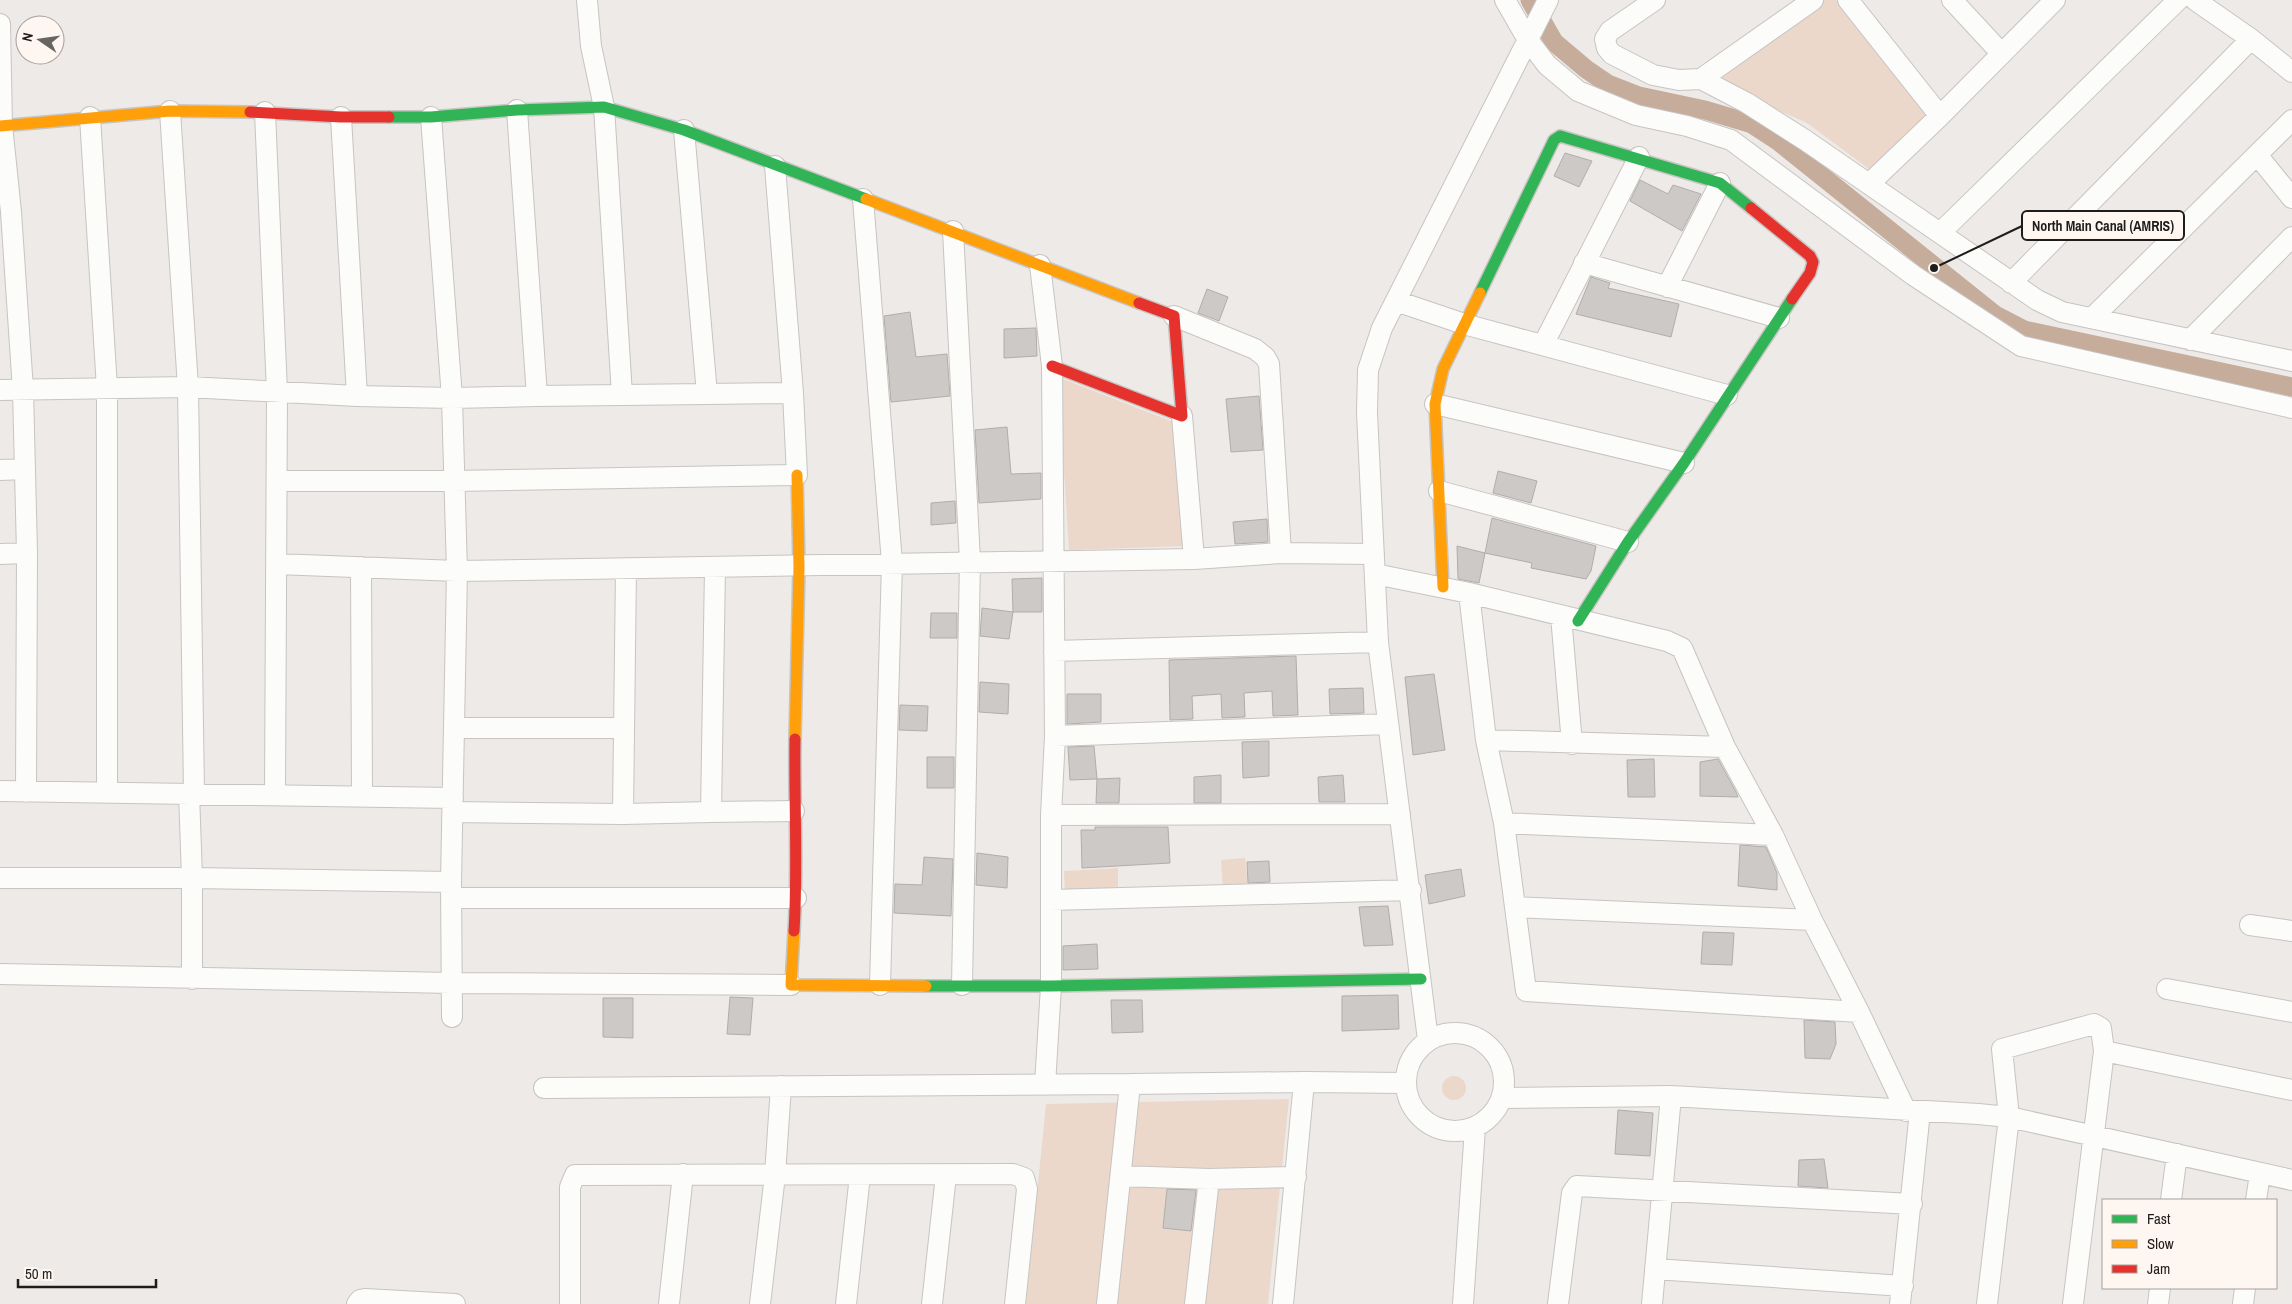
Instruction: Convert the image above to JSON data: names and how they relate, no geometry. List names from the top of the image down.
{
  "places": ["North Main Canal (AMRIS)"],
  "legend": ["Fast", "Slow", "Jam"],
  "scale_bar": "50 m",
  "north": "left"
}
